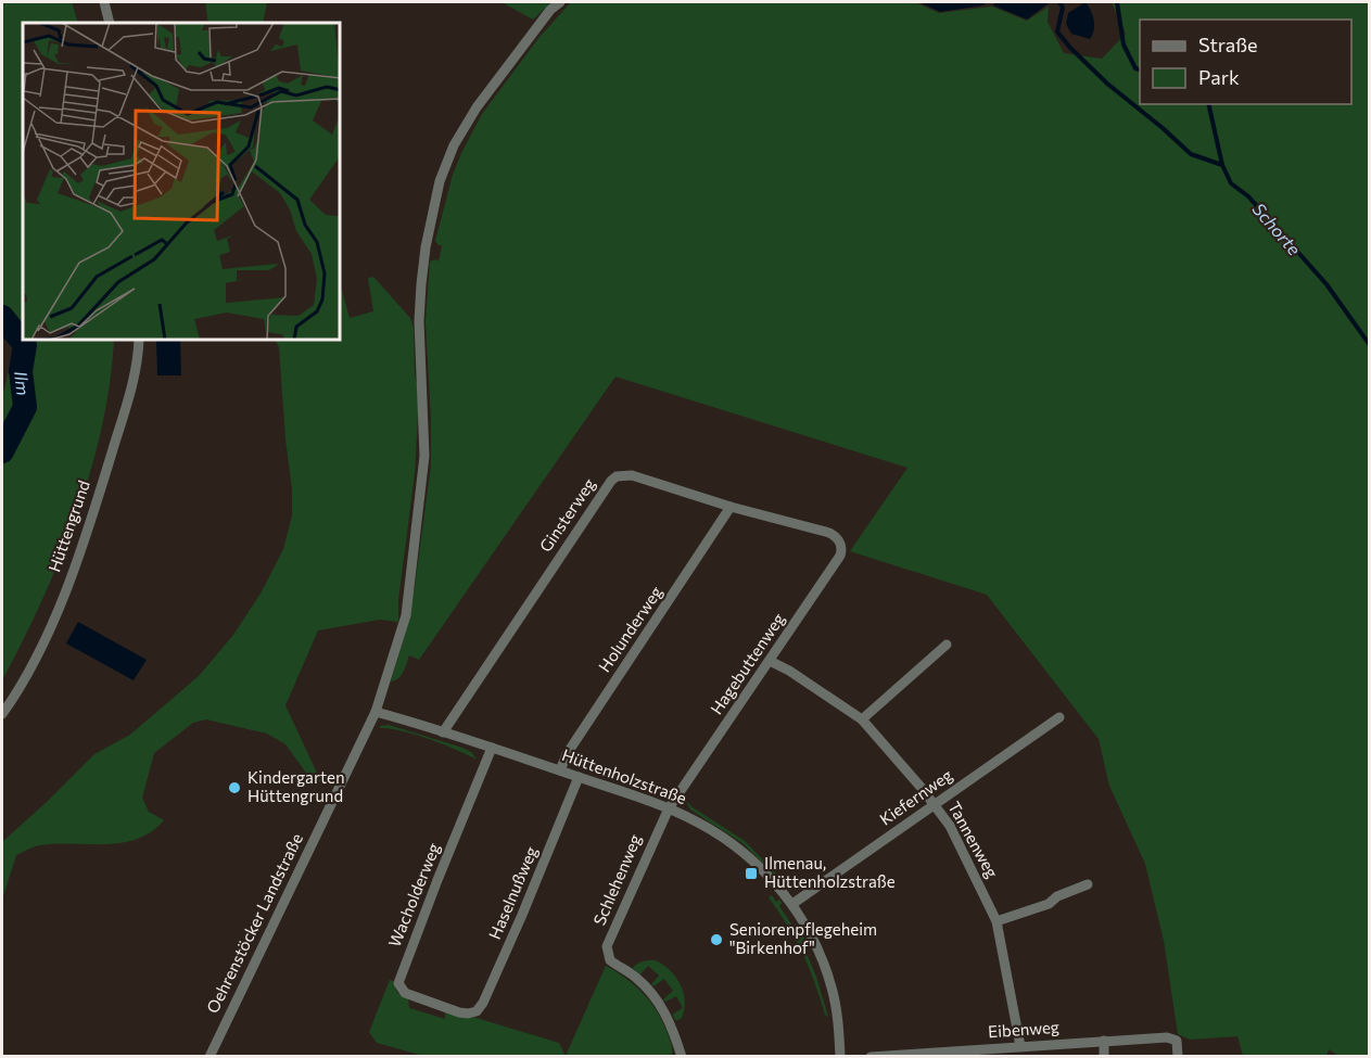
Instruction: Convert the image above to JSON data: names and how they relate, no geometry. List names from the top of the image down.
{
  "streets": {
    "street": [
      "Ginsterweg",
      "Hüttengrund",
      "Holunderweg",
      "Hagebuttenweg",
      "Hüttenholzstraße",
      "Kiefernweg",
      "Tannenweg",
      "Schlehenweg",
      "Haselnußweg",
      "Wacholderweg",
      "Oehrenstöcker Landstraße",
      "Eibenweg"
    ]
  },
  "crossings": [
    ["Ginsterweg", "Holunderweg"],
    ["Ginsterweg", "Hagebuttenweg"],
    ["Ginsterweg", "Hüttenholzstraße"],
    ["Holunderweg", "Hüttenholzstraße"],
    ["Hagebuttenweg", "Hüttenholzstraße"],
    ["Hagebuttenweg", "Tannenweg"],
    ["Hagebuttenweg", "Schlehenweg"],
    ["Hüttenholzstraße", "Kiefernweg"],
    ["Hüttenholzstraße", "Schlehenweg"],
    ["Hüttenholzstraße", "Haselnußweg"],
    ["Hüttenholzstraße", "Wacholderweg"],
    ["Hüttenholzstraße", "Oehrenstöcker Landstraße"],
    ["Kiefernweg", "Tannenweg"],
    ["Tannenweg", "Eibenweg"],
    ["Haselnußweg", "Wacholderweg"]
  ],
  "water": ["Schorte", "Ilm"],
  "places": {
    "other": ["Kindergarten Hüttengrund", "Seniorenpflegeheim \"Birkenhof\""],
    "transit": ["Ilmenau, Hüttenholzstraße"]
  },
  "legend": ["Straße", "Park"]
}
